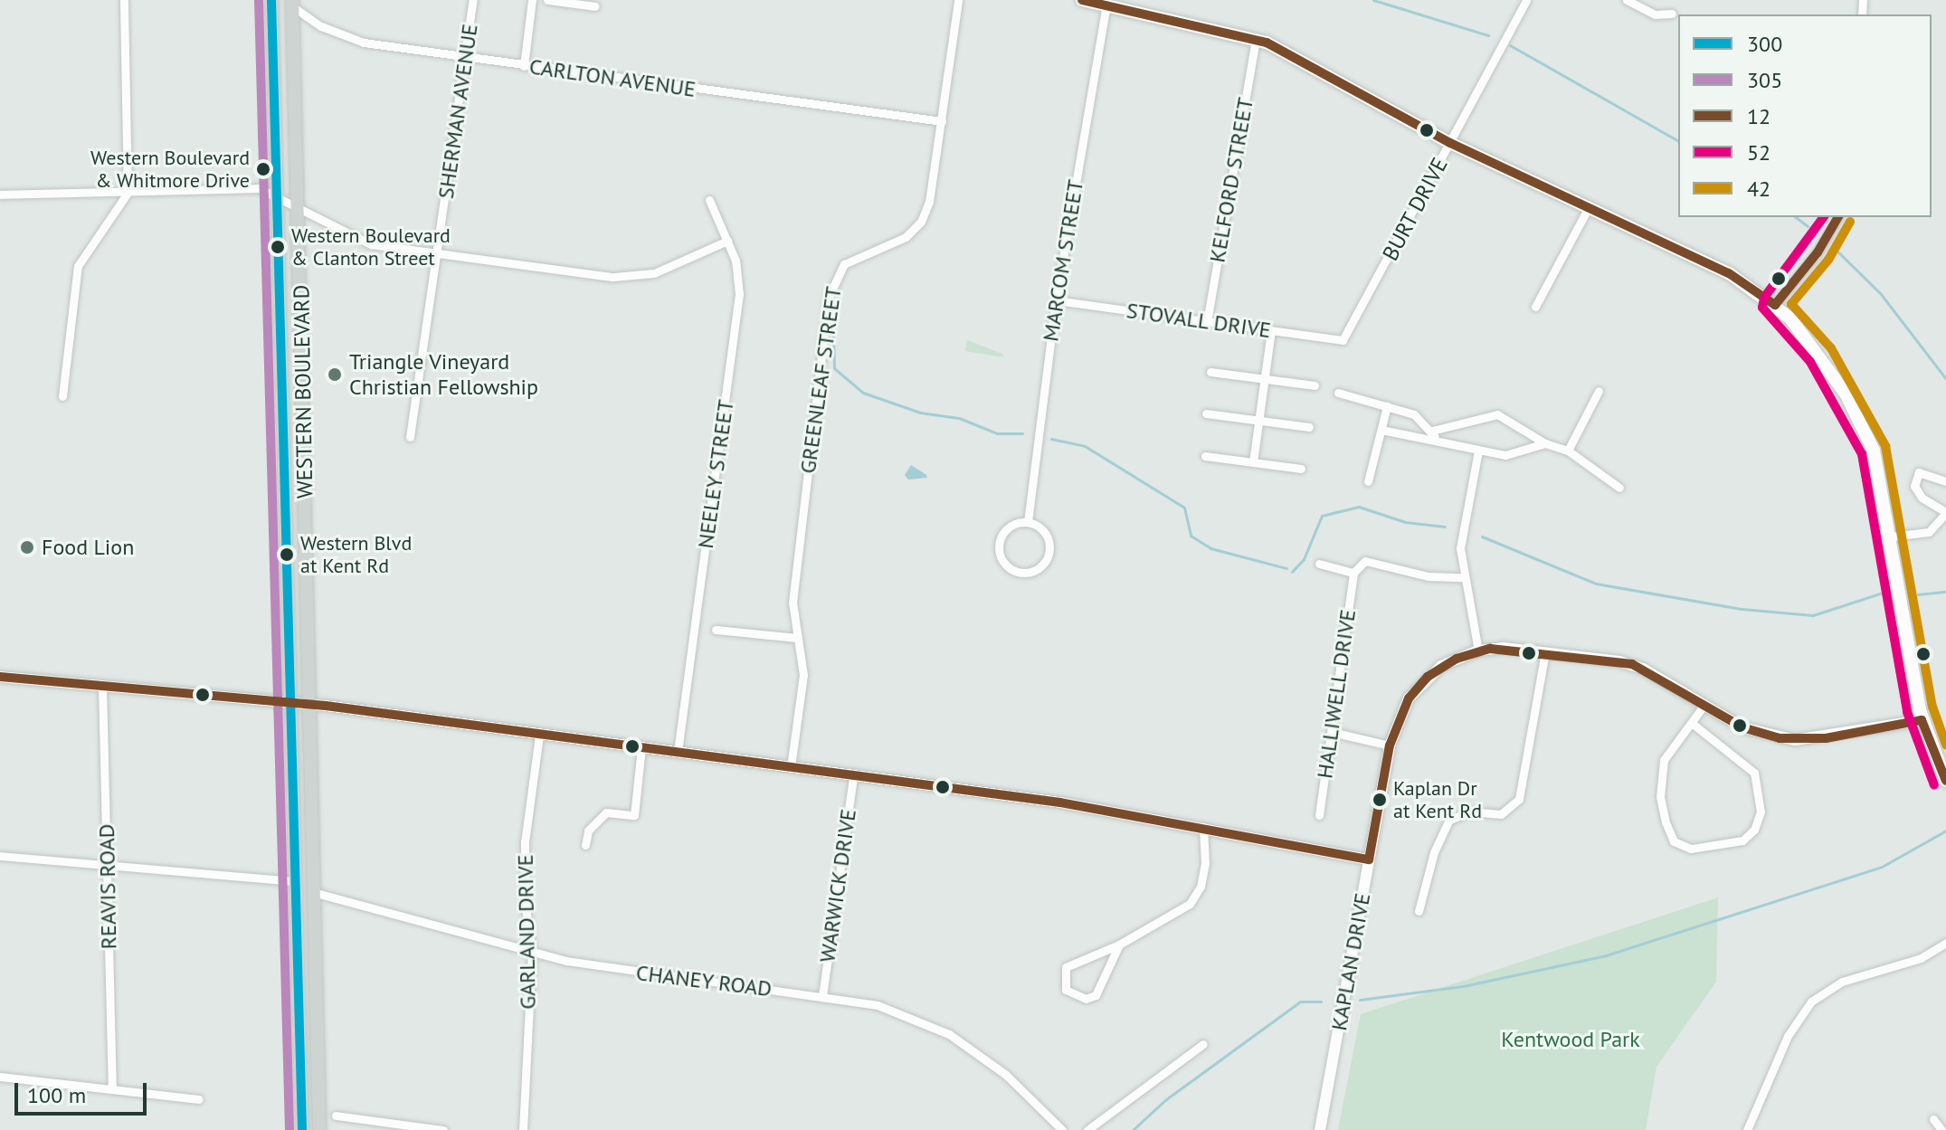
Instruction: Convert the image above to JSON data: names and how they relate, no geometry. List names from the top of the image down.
{
  "streets": {
    "main road": ["WESTERN BOULEVARD"],
    "street": [
      "CARLTON AVENUE",
      "SHERMAN AVENUE",
      "KELFORD STREET",
      "BURT DRIVE",
      "MARCOM STREET",
      "STOVALL DRIVE",
      "GREENLEAF STREET",
      "NEELEY STREET",
      "HALLIWELL DRIVE",
      "WARWICK DRIVE",
      "REAVIS ROAD",
      "GARLAND DRIVE",
      "KAPLAN DRIVE",
      "CHANEY ROAD"
    ]
  },
  "crossings": [
    ["CARLTON AVENUE", "SHERMAN AVENUE"],
    ["CARLTON AVENUE", "GREENLEAF STREET"],
    ["CARLTON AVENUE", "WESTERN BOULEVARD"],
    ["KELFORD STREET", "STOVALL DRIVE"],
    ["BURT DRIVE", "STOVALL DRIVE"],
    ["MARCOM STREET", "STOVALL DRIVE"],
    ["WESTERN BOULEVARD", "CHANEY ROAD"],
    ["WARWICK DRIVE", "CHANEY ROAD"],
    ["GARLAND DRIVE", "CHANEY ROAD"]
  ],
  "parks": ["Kentwood Park"],
  "places": [
    "Western Boulevard & Whitmore Drive",
    "Western Boulevard & Clanton Street",
    "Triangle Vineyard Christian Fellowship",
    "Food Lion",
    "Western Blvd at Kent Rd",
    "Kaplan Dr at Kent Rd"
  ],
  "lines": [
    "transit line 300",
    "transit line 305",
    "transit line 12",
    "transit line 52",
    "transit line 42"
  ],
  "legend": [
    "300",
    "305",
    "12",
    "52",
    "42"
  ],
  "scale_bar": "100 m"
}
